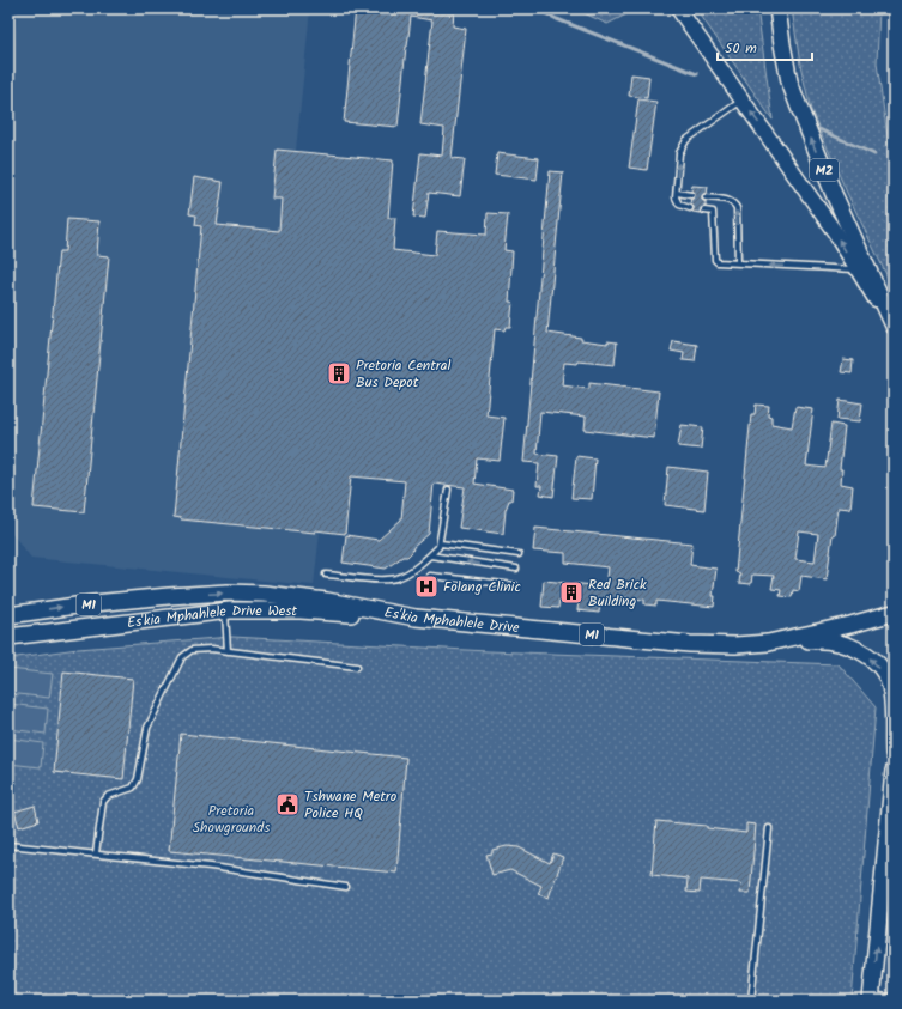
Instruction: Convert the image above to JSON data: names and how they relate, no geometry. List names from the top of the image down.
{
  "streets": {
    "main road": [
      "M2",
      "M1",
      "Es'kia Mphahlele Drive West",
      "Es'kia Mphahlele Drive"
    ]
  },
  "crossings": [
    ["Es'kia Mphahlele Drive West", "Es'kia Mphahlele Drive"]
  ],
  "one_way": ["Es'kia Mphahlele Drive"],
  "parks": ["Pretoria Showgrounds"],
  "places": {
    "building": ["Pretoria Central Bus Depot", "Red Brick Building"],
    "hospital": ["Folang Clinic"],
    "public building": ["Tshwane Metro Police HQ"]
  },
  "scale_bar": "50 m"
}
